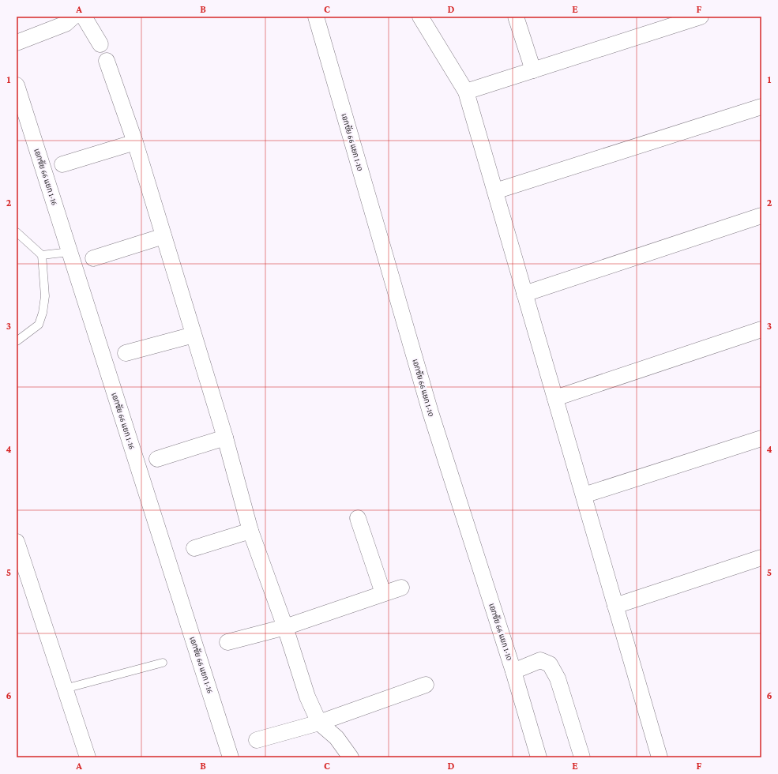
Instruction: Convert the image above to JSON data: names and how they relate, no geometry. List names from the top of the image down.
{
  "streets": {
    "street": ["เอกชัย 66 แยก 1-10", "เอกชัย 66 แยก 1-16"]
  },
  "grid": {
    "columns": [
      "A",
      "B",
      "C",
      "D",
      "E",
      "F"
    ],
    "rows": [
      "1",
      "2",
      "3",
      "4",
      "5",
      "6"
    ]
  }
}
